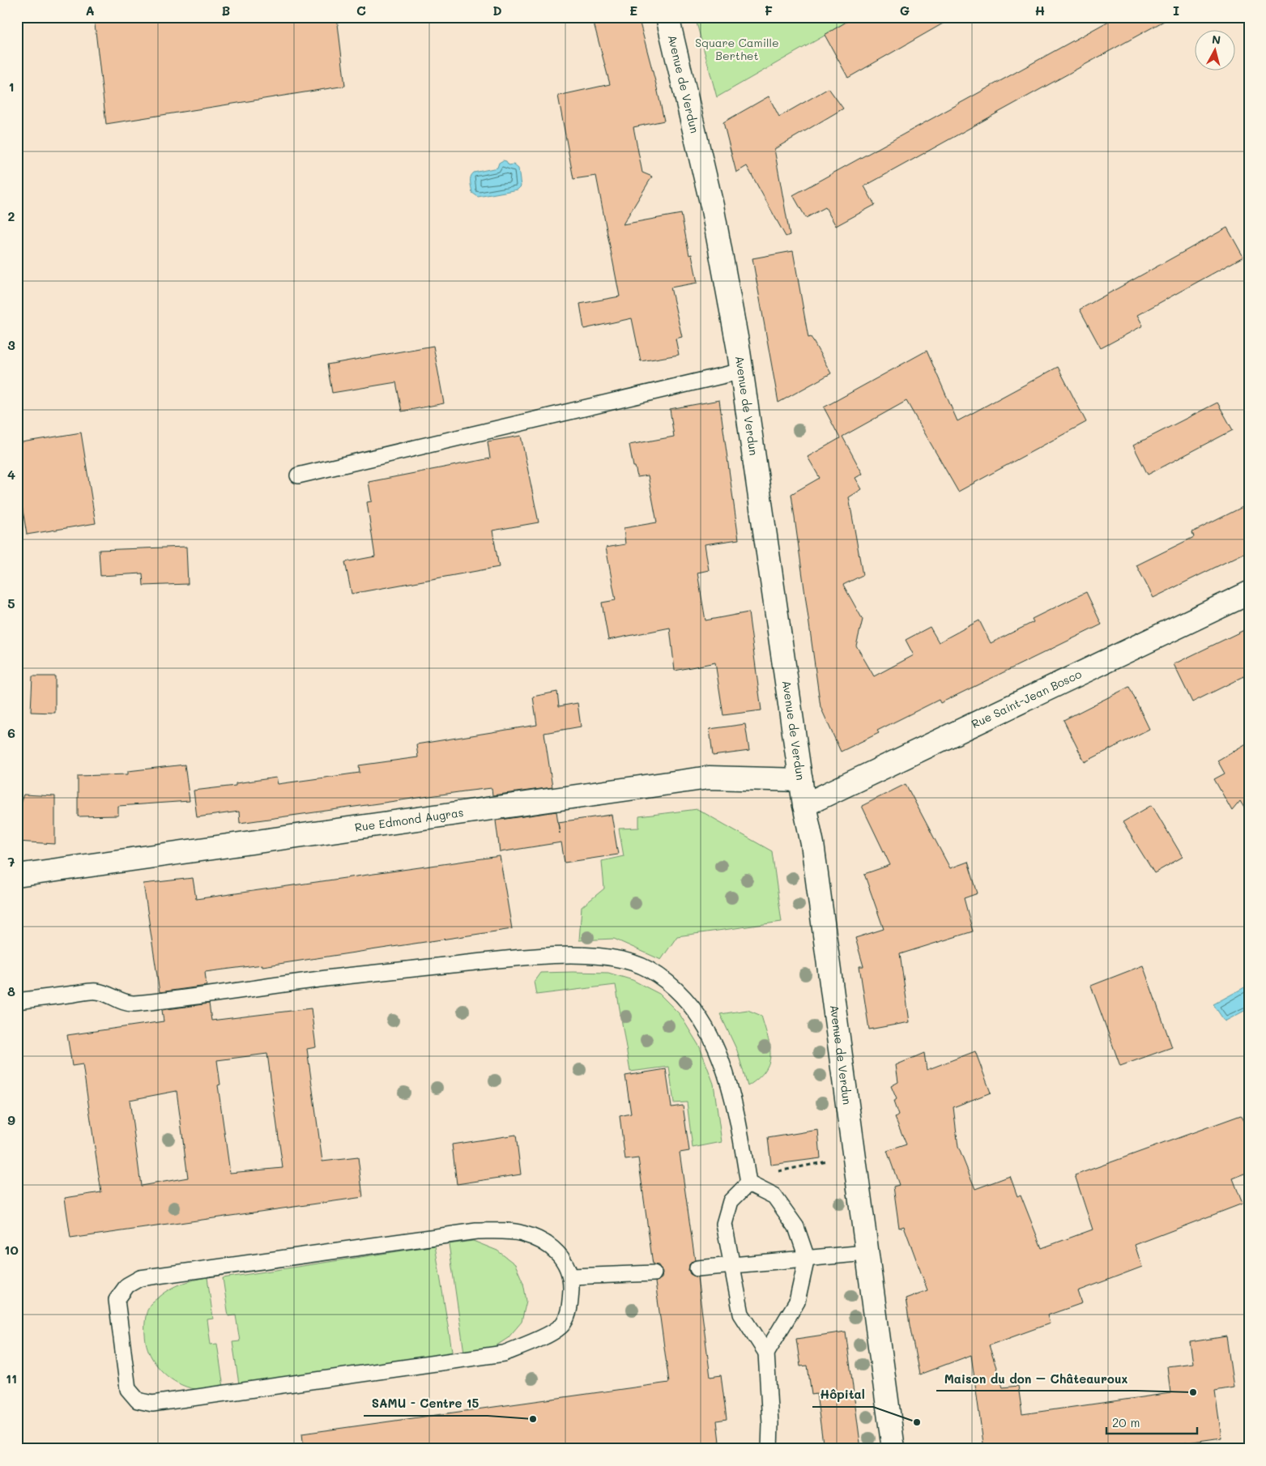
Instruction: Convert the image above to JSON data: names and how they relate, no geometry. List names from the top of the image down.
{
  "streets": {
    "main road": ["Avenue de Verdun", "Rue Saint-Jean Bosco", "Rue Edmond Augras"]
  },
  "crossings": [
    ["Avenue de Verdun", "Rue Saint-Jean Bosco"],
    ["Avenue de Verdun", "Rue Edmond Augras"]
  ],
  "parks": ["Square Camille Berthet"],
  "places": ["Maison du don – Châteauroux", "SAMU - Centre 15", "Hôpital"],
  "scale_bar": "20 m",
  "north": "top",
  "grid": {
    "columns": [
      "A",
      "B",
      "C",
      "D",
      "E",
      "F",
      "G",
      "H",
      "I"
    ],
    "rows": [
      "1",
      "2",
      "3",
      "4",
      "5",
      "6",
      "7",
      "8",
      "9",
      "10",
      "11"
    ]
  }
}
